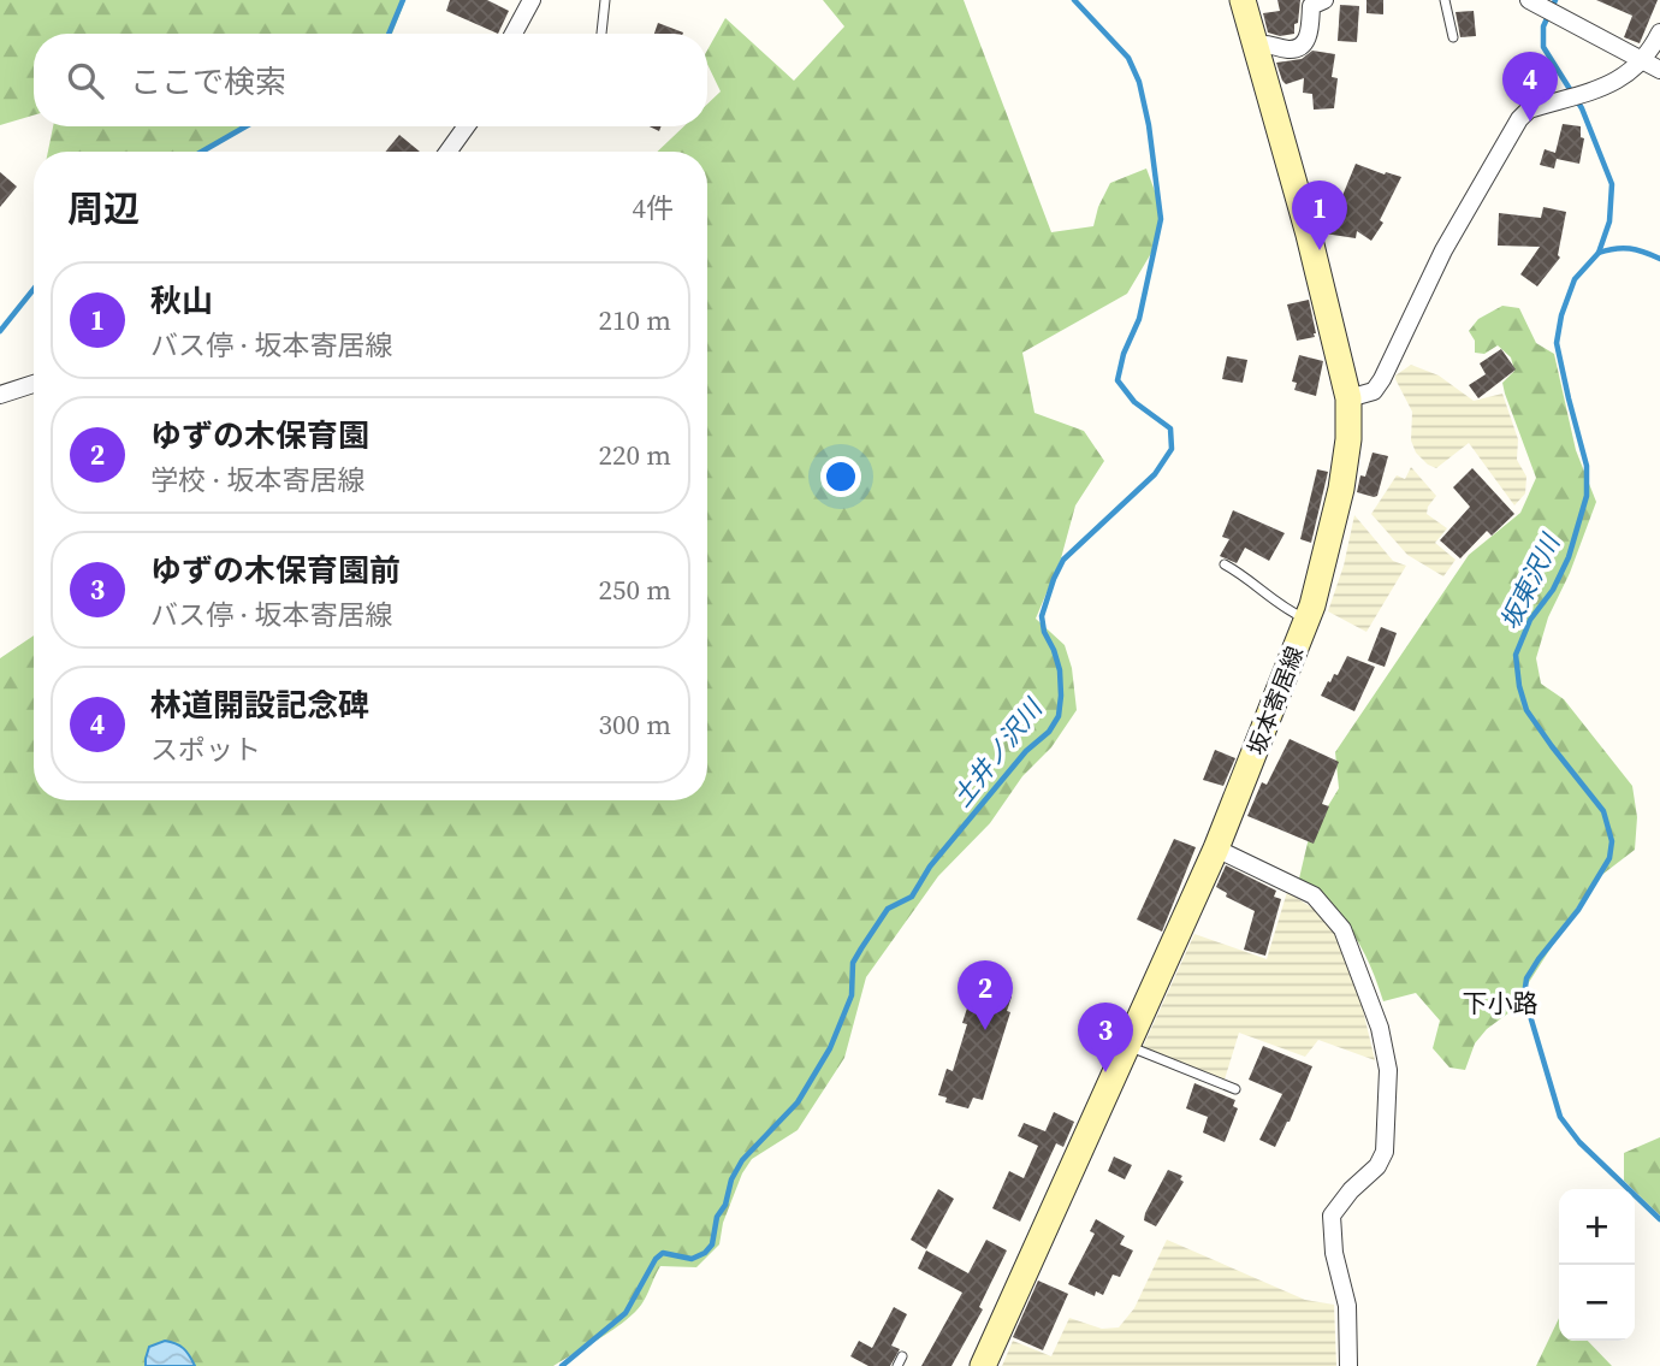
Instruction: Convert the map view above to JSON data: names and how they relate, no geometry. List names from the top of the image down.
{
  "streets": {
    "main road": ["坂本寄居線"]
  },
  "districts": ["下小路"],
  "water": ["坂東沢川", "土井ノ沢川"],
  "page": {
    "search": "ここで検索",
    "pins": [
      "4",
      "1",
      "2",
      "3"
    ],
    "heading": ["周辺", "4件"],
    "list": [
      {
        "mark": "1",
        "name": "秋山",
        "note": "バス停 · 坂本寄居線",
        "value": "210 m"
      },
      {
        "mark": "2",
        "name": "ゆずの木保育園",
        "note": "学校 · 坂本寄居線",
        "value": "220 m"
      },
      {
        "mark": "3",
        "name": "ゆずの木保育園前",
        "note": "バス停 · 坂本寄居線",
        "value": "250 m"
      },
      {
        "mark": "4",
        "name": "林道開設記念碑",
        "note": "スポット",
        "value": "300 m"
      }
    ],
    "map_buttons": ["+", "−"]
  }
}
